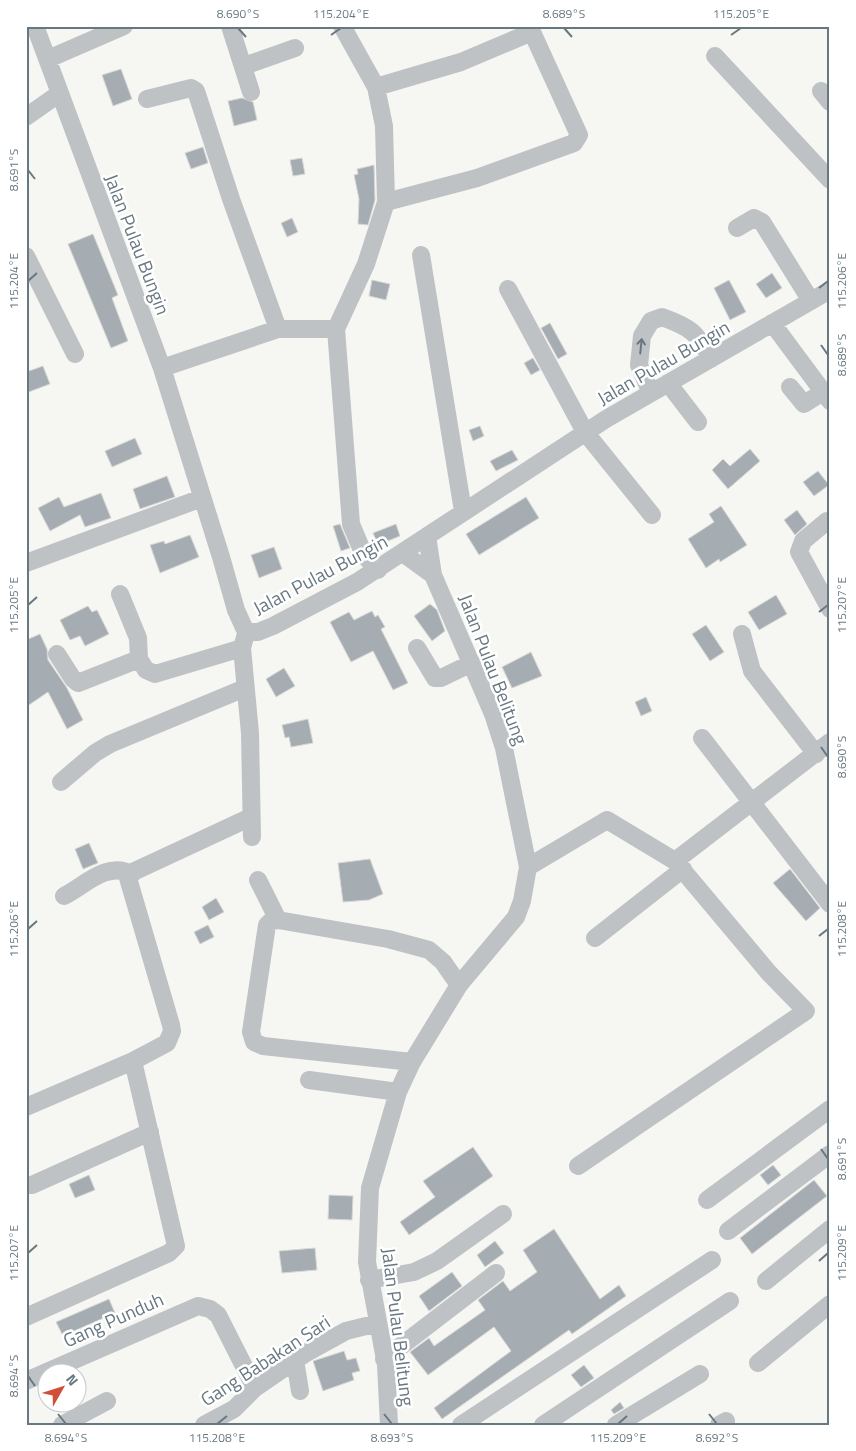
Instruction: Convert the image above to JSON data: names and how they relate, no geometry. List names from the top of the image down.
{
  "streets": {
    "street": [
      "Jalan Pulau Bungin",
      "Jalan Pulau Belitung",
      "Gang Punduh",
      "Gang Babakan Sari"
    ]
  },
  "crossings": [
    ["Jalan Pulau Bungin", "Jalan Pulau Belitung"],
    ["Jalan Pulau Belitung", "Gang Babakan Sari"],
    ["Gang Punduh", "Gang Babakan Sari"]
  ],
  "north": "top right",
  "coordinates": [
    "8.690°S",
    "115.204°E",
    "8.689°S",
    "115.205°E",
    "8.691°S",
    "115.206°E",
    "115.207°E",
    "115.208°E",
    "115.209°E",
    "8.694°S",
    "8.693°S",
    "8.692°S"
  ]
}
